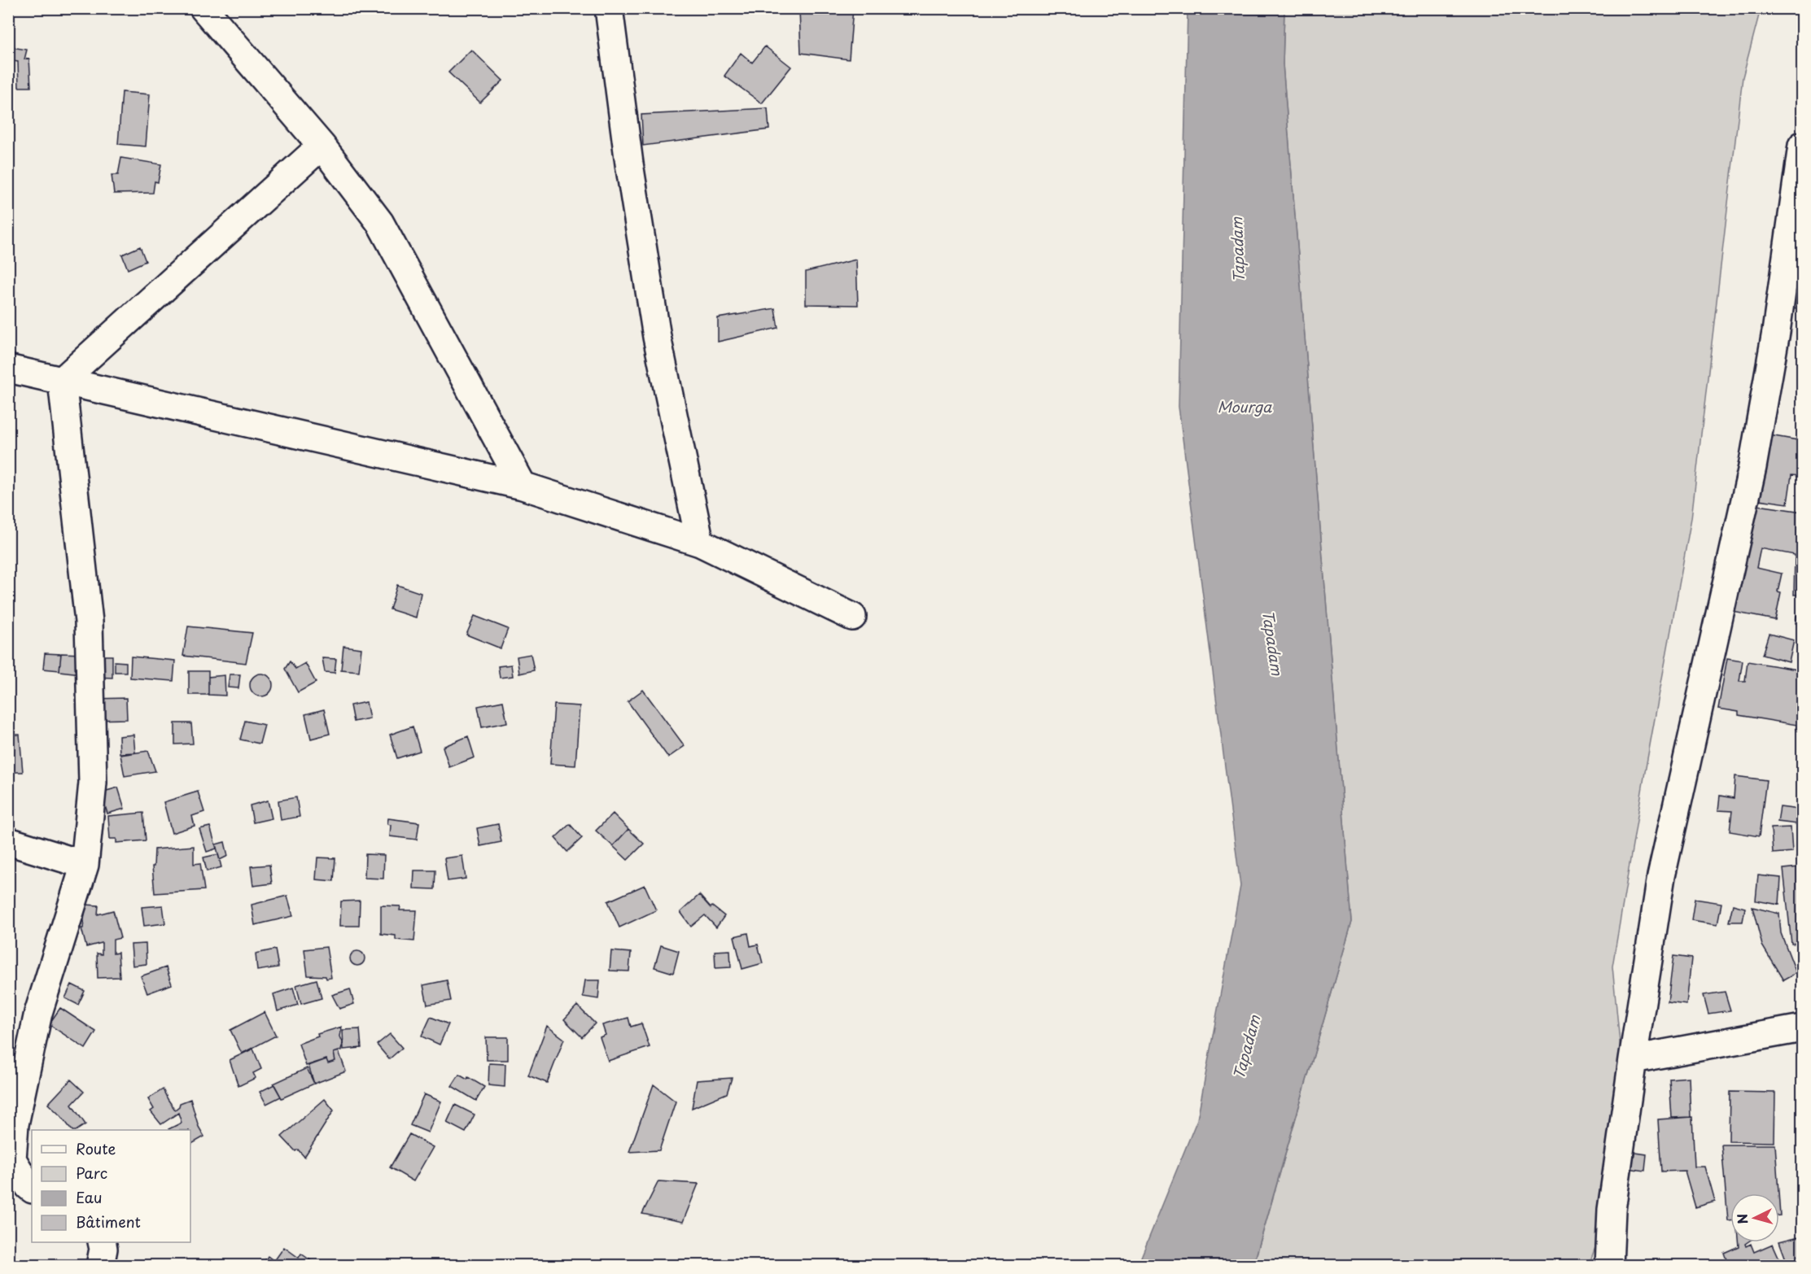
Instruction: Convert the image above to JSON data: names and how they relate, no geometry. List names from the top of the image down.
{
  "water": ["Tapadam", "Mourga"],
  "legend": [
    "Route",
    "Parc",
    "Eau",
    "Bâtiment"
  ],
  "north": "left"
}
